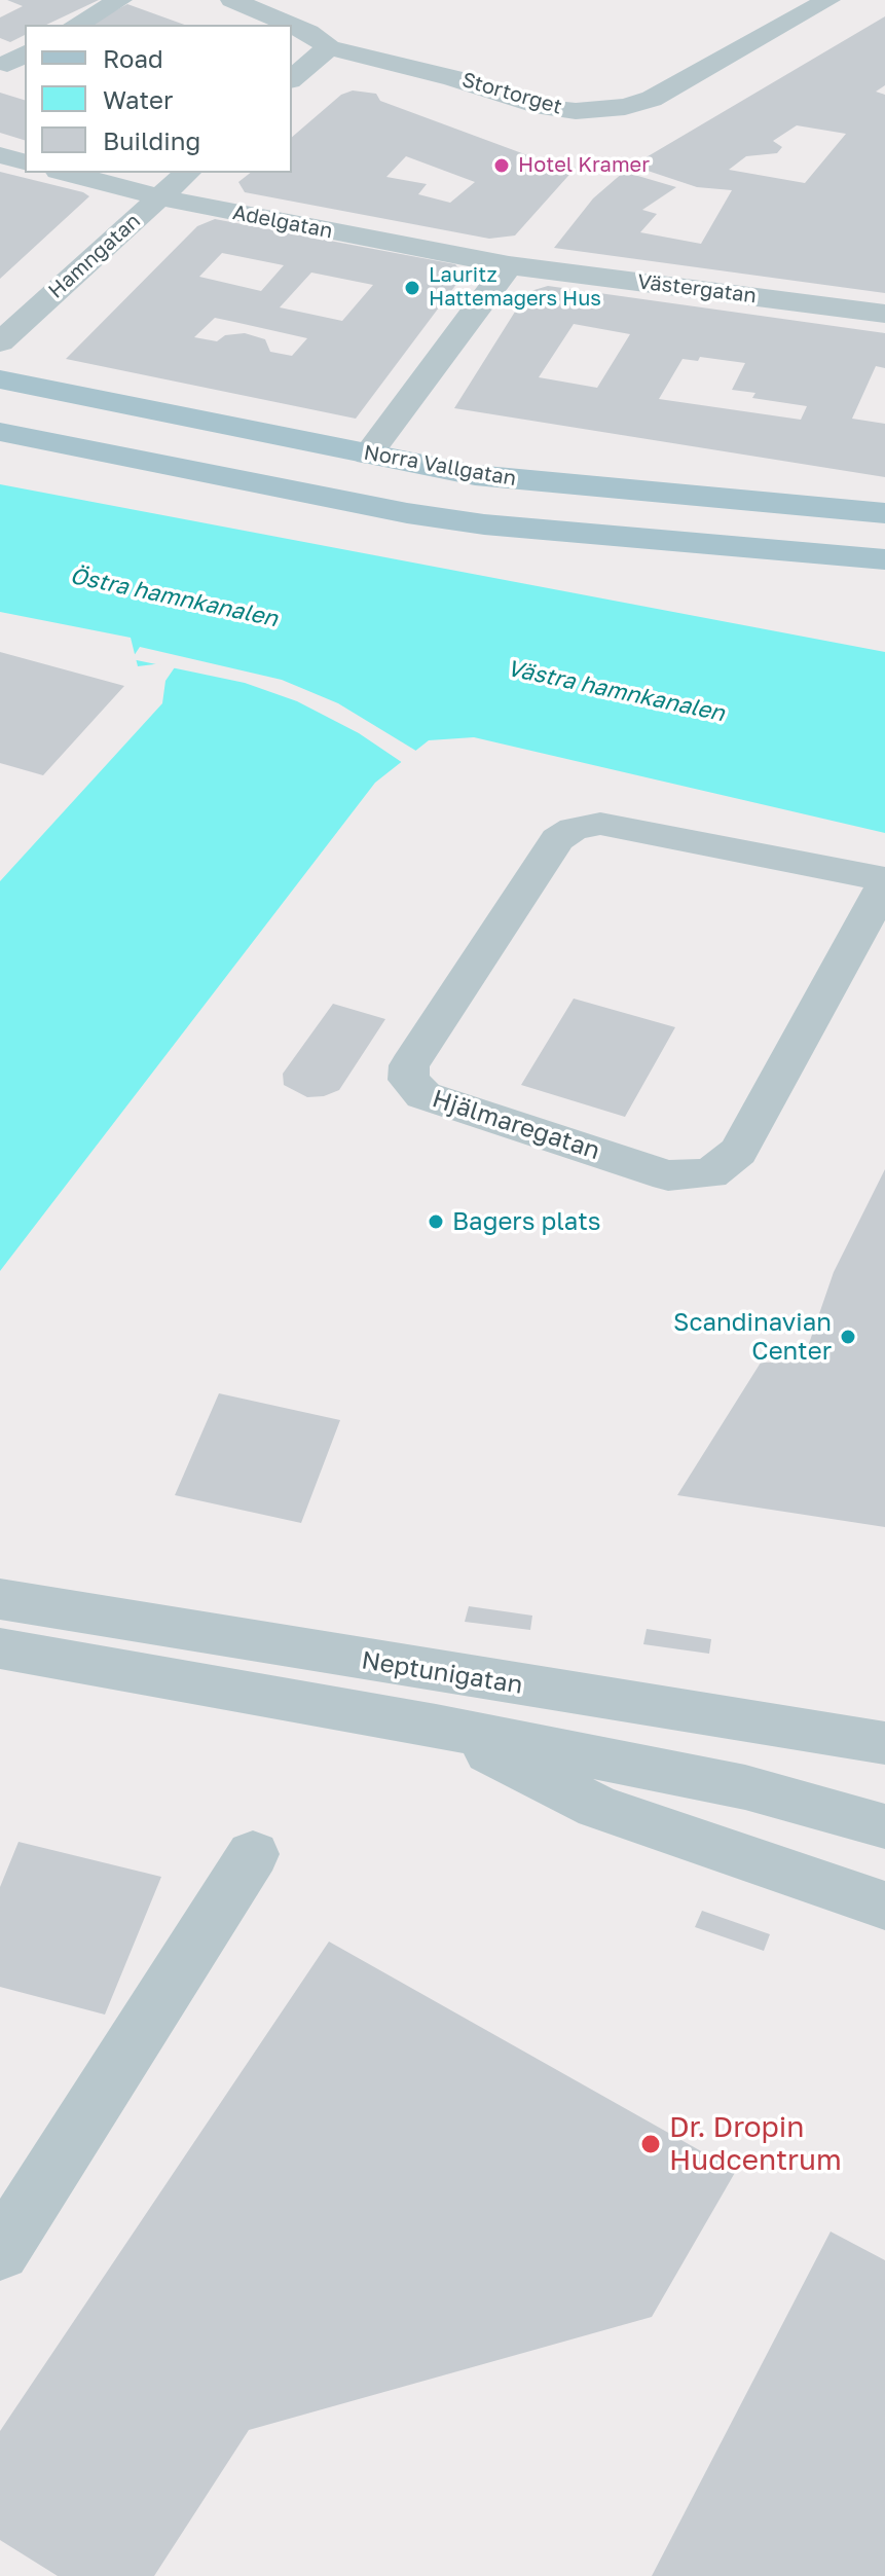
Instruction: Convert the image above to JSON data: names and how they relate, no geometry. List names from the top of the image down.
{
  "streets": {
    "main road": ["Norra Vallgatan"],
    "street": [
      "Stortorget",
      "Adelgatan",
      "Hamngatan",
      "Västergatan",
      "Hjälmaregatan",
      "Neptunigatan"
    ]
  },
  "crossings": [
    ["Adelgatan", "Hamngatan"],
    ["Adelgatan", "Västergatan"]
  ],
  "water": ["Östra hamnkanalen", "Västra hamnkanalen"],
  "places": [
    "Hotel Kramer",
    "Lauritz Hattemagers Hus",
    "Bagers plats",
    "Scandinavian Center",
    "Dr. Dropin Hudcentrum"
  ],
  "legend": ["Road", "Water", "Building"]
}
